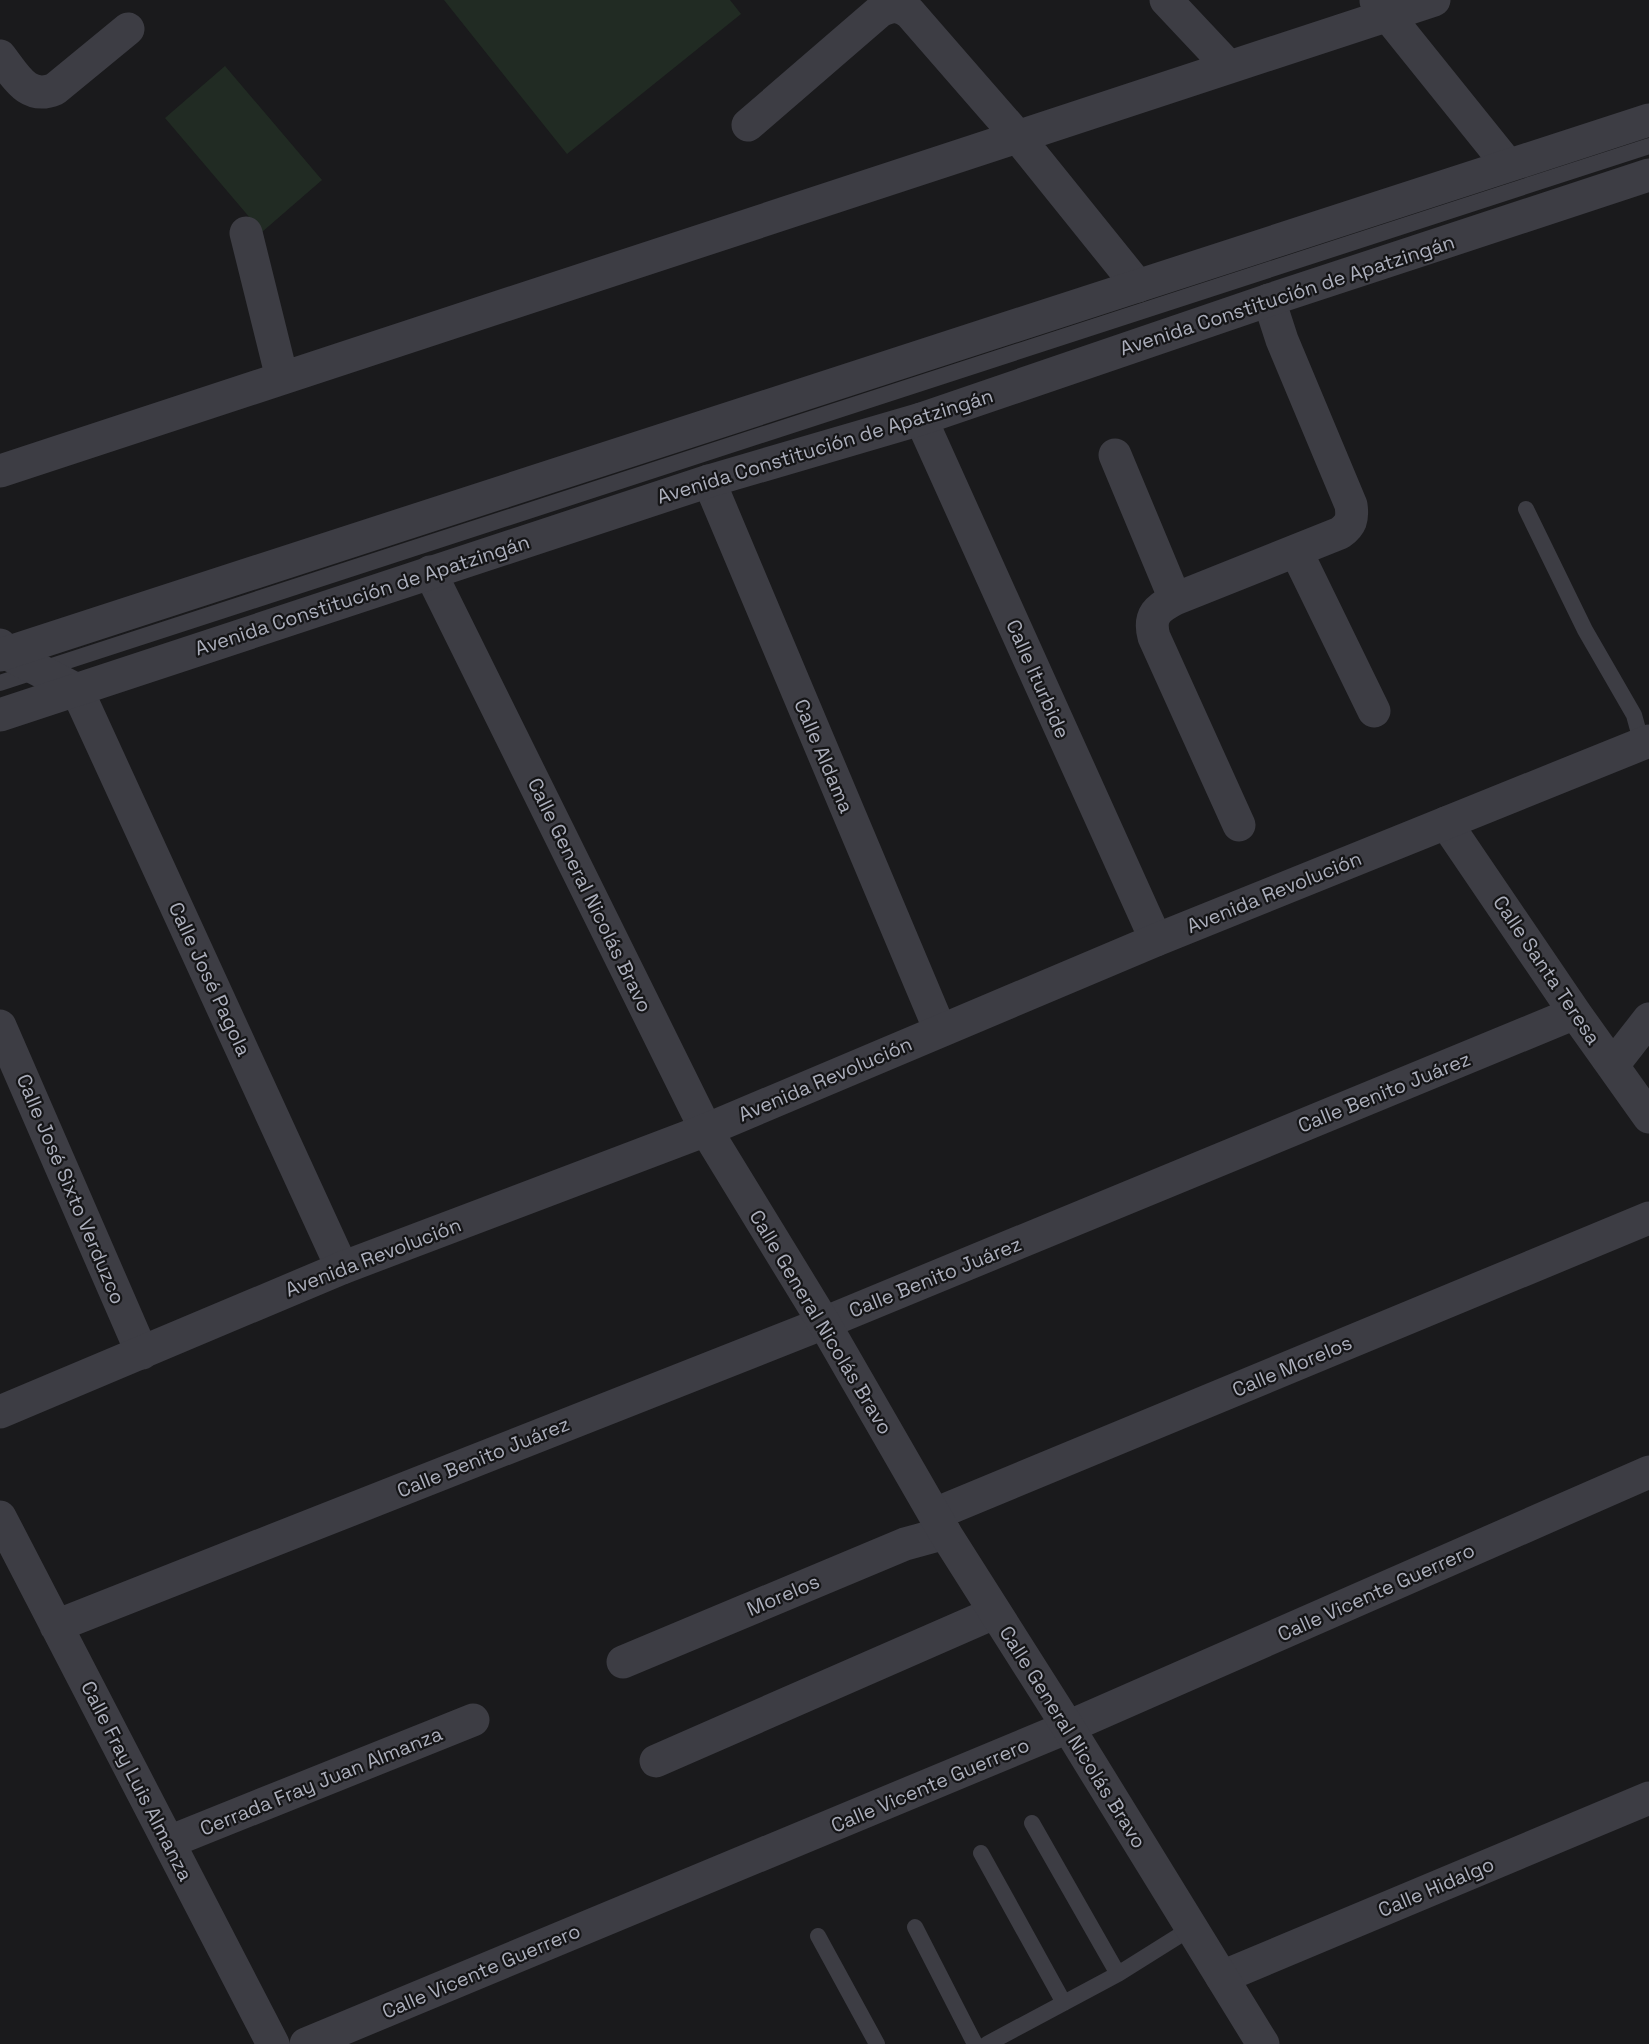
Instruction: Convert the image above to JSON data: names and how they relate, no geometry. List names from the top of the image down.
{
  "streets": {
    "street": [
      "Avenida Constitución de Apatzingán",
      "Calle Iturbide",
      "Calle Aldama",
      "Avenida Revolución",
      "Calle General Nicolás Bravo",
      "Calle Santa Teresa",
      "Calle José Pagola",
      "Calle Benito Juárez",
      "Calle José Sixto Verduzco",
      "Calle Morelos",
      "Calle Vicente Guerrero",
      "Morelos",
      "Calle Fray Luis Almanza",
      "Cerrada Fray Juan Almanza",
      "Calle Hidalgo"
    ]
  },
  "crossings": [
    ["Avenida Constitución de Apatzingán", "Calle Iturbide"],
    ["Avenida Constitución de Apatzingán", "Calle Aldama"],
    ["Avenida Constitución de Apatzingán", "Calle General Nicolás Bravo"],
    ["Avenida Constitución de Apatzingán", "Calle José Pagola"],
    ["Calle Iturbide", "Avenida Revolución"],
    ["Calle Aldama", "Avenida Revolución"],
    ["Avenida Revolución", "Calle General Nicolás Bravo"],
    ["Avenida Revolución", "Calle Santa Teresa"],
    ["Avenida Revolución", "Calle José Pagola"],
    ["Avenida Revolución", "Calle José Sixto Verduzco"],
    ["Calle General Nicolás Bravo", "Calle Benito Juárez"],
    ["Calle General Nicolás Bravo", "Calle Morelos"],
    ["Calle General Nicolás Bravo", "Calle Vicente Guerrero"],
    ["Calle General Nicolás Bravo", "Morelos"],
    ["Calle General Nicolás Bravo", "Calle Hidalgo"],
    ["Calle Santa Teresa", "Calle Benito Juárez"],
    ["Calle Benito Juárez", "Calle Fray Luis Almanza"],
    ["Calle Morelos", "Morelos"],
    ["Calle Fray Luis Almanza", "Cerrada Fray Juan Almanza"]
  ]
}
